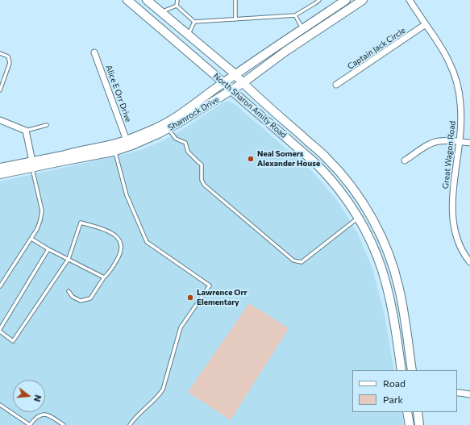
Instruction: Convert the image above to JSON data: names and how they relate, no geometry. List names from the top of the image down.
{
  "streets": {
    "main road": ["North Sharon Amity Road", "Shamrock Drive"],
    "street": ["Captain Jack Circle", "Alice E Orr Drive", "Great Wagon Road"]
  },
  "crossings": [
    ["Captain Jack Circle", "Great Wagon Road"],
    ["Alice E Orr Drive", "Shamrock Drive"],
    ["North Sharon Amity Road", "Shamrock Drive"]
  ],
  "places": ["Neal Somers Alexander House", "Lawrence Orr Elementary"],
  "legend": ["Road", "Park"],
  "north": "right"
}
